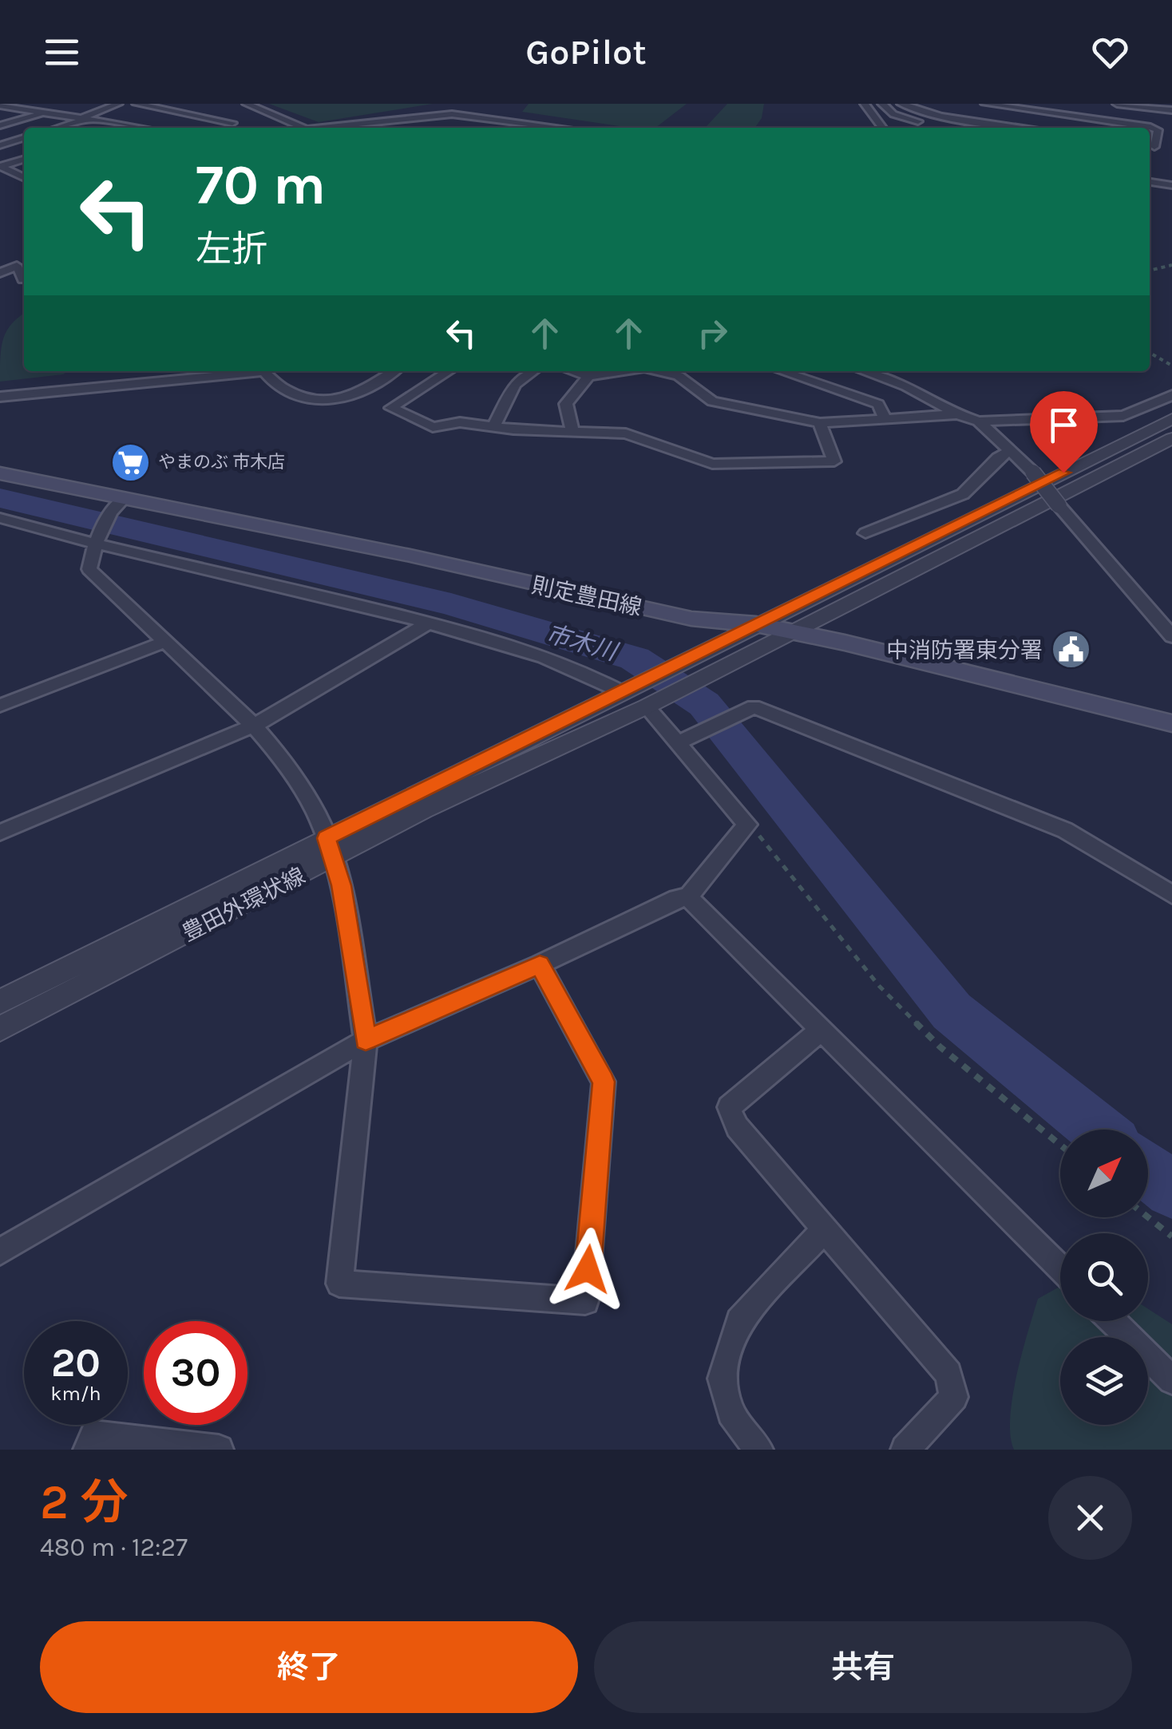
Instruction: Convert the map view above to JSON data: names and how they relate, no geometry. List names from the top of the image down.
{
  "streets": {
    "main road": ["則定豊田線"],
    "street": ["豊田外環状線"]
  },
  "crossings": [
    ["則定豊田線", "豊田外環状線"]
  ],
  "water": ["市木川"],
  "places": {
    "supermarket": ["やまのぶ 市木店"],
    "public building": ["中消防署東分署"]
  },
  "north": "top right",
  "page": {
    "header": "GoPilot",
    "turn": ["70 m", "左折"],
    "speed": "20 km/h",
    "limit": "30",
    "heading": ["2 分", "480 m · 12:27"],
    "buttons": ["終了", "共有"]
  }
}
